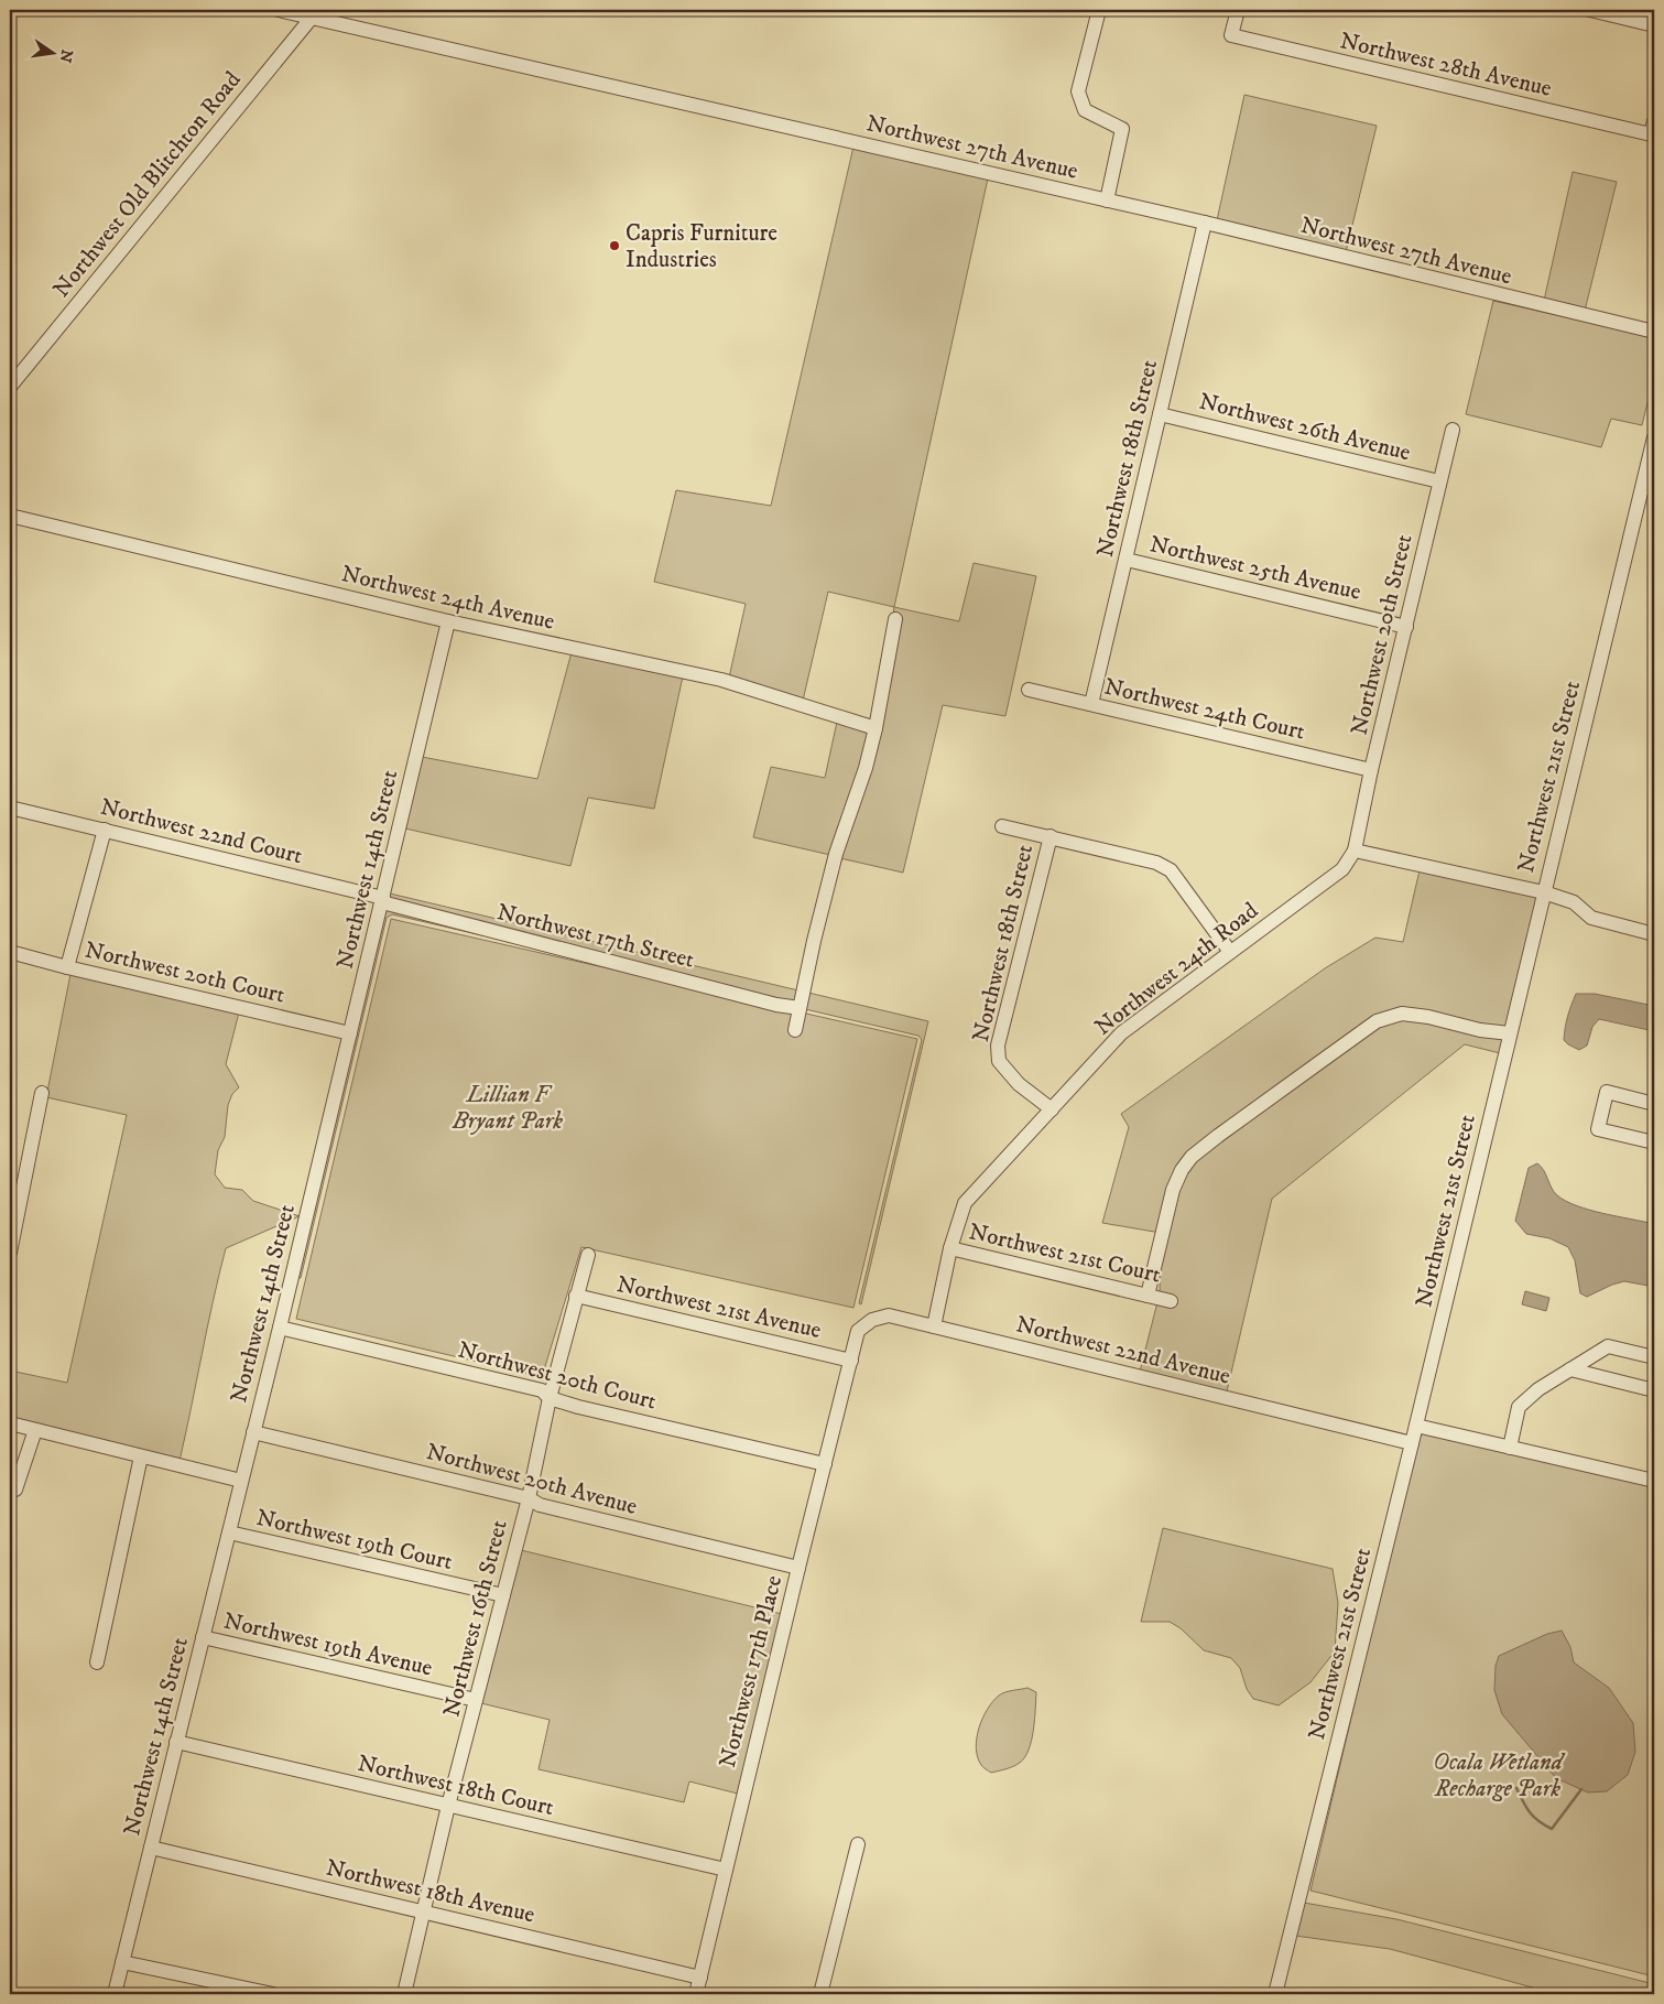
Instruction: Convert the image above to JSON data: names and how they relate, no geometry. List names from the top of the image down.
{
  "streets": {
    "street": [
      "Northwest 28th Avenue",
      "Northwest 27th Avenue",
      "Northwest Old Blitchton Road",
      "Northwest 26th Avenue",
      "Northwest 18th Street",
      "Northwest 25th Avenue",
      "Northwest 24th Avenue",
      "Northwest 20th Street",
      "Northwest 24th Court",
      "Northwest 21st Street",
      "Northwest 22nd Court",
      "Northwest 14th Street",
      "Northwest 17th Street",
      "Northwest 24th Road",
      "Northwest 20th Court",
      "Northwest 21st Court",
      "Northwest 21st Avenue",
      "Northwest 22nd Avenue",
      "Northwest 20th Avenue",
      "Northwest 19th Court",
      "Northwest 16th Street",
      "Northwest 19th Avenue",
      "Northwest 17th Place",
      "Northwest 18th Court",
      "Northwest 18th Avenue"
    ]
  },
  "crossings": [
    ["Northwest 27th Avenue", "Northwest Old Blitchton Road"],
    ["Northwest 27th Avenue", "Northwest 18th Street"],
    ["Northwest 26th Avenue", "Northwest 18th Street"],
    ["Northwest 26th Avenue", "Northwest 20th Street"],
    ["Northwest 18th Street", "Northwest 25th Avenue"],
    ["Northwest 18th Street", "Northwest 24th Court"],
    ["Northwest 18th Street", "Northwest 24th Road"],
    ["Northwest 25th Avenue", "Northwest 20th Street"],
    ["Northwest 24th Avenue", "Northwest 14th Street"],
    ["Northwest 20th Street", "Northwest 24th Court"],
    ["Northwest 20th Street", "Northwest 24th Road"],
    ["Northwest 21st Street", "Northwest 22nd Avenue"],
    ["Northwest 22nd Court", "Northwest 14th Street"],
    ["Northwest 22nd Court", "Northwest 17th Street"],
    ["Northwest 14th Street", "Northwest 17th Street"],
    ["Northwest 14th Street", "Northwest 20th Court"],
    ["Northwest 14th Street", "Northwest 20th Avenue"],
    ["Northwest 14th Street", "Northwest 19th Court"],
    ["Northwest 14th Street", "Northwest 19th Avenue"],
    ["Northwest 14th Street", "Northwest 18th Court"],
    ["Northwest 14th Street", "Northwest 18th Avenue"],
    ["Northwest 24th Road", "Northwest 21st Court"],
    ["Northwest 24th Road", "Northwest 22nd Avenue"],
    ["Northwest 20th Court", "Northwest 16th Street"],
    ["Northwest 20th Court", "Northwest 17th Place"],
    ["Northwest 21st Avenue", "Northwest 22nd Avenue"],
    ["Northwest 21st Avenue", "Northwest 16th Street"],
    ["Northwest 21st Avenue", "Northwest 17th Place"],
    ["Northwest 22nd Avenue", "Northwest 17th Place"],
    ["Northwest 20th Avenue", "Northwest 16th Street"],
    ["Northwest 20th Avenue", "Northwest 17th Place"],
    ["Northwest 19th Court", "Northwest 16th Street"],
    ["Northwest 16th Street", "Northwest 19th Avenue"],
    ["Northwest 16th Street", "Northwest 18th Court"],
    ["Northwest 16th Street", "Northwest 18th Avenue"],
    ["Northwest 17th Place", "Northwest 18th Court"],
    ["Northwest 17th Place", "Northwest 18th Avenue"]
  ],
  "parks": ["Lillian F Bryant Park", "Ocala Wetland Recharge Park"],
  "places": ["Capris Furniture Industries"],
  "north": "right"
}
